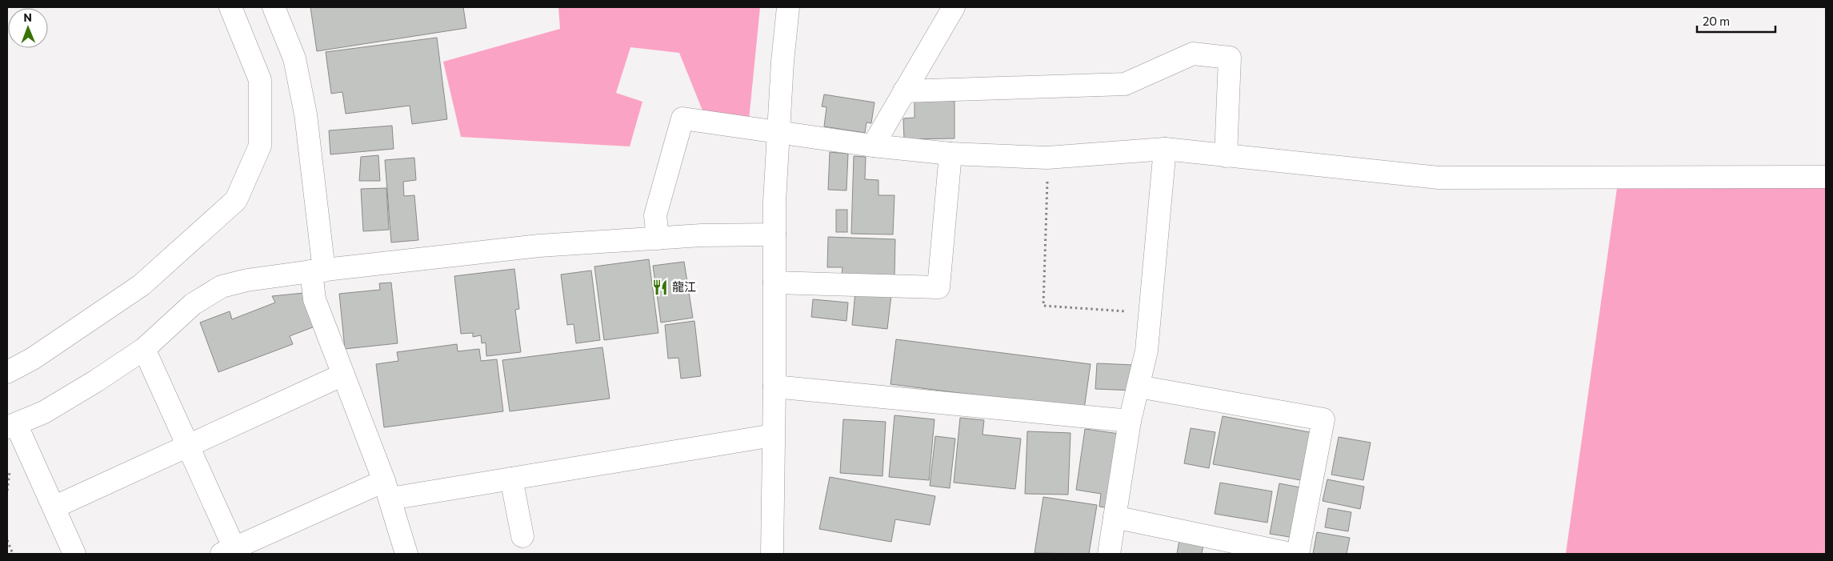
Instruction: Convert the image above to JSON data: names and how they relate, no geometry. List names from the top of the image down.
{
  "places": {
    "restaurant": ["龍江"]
  },
  "scale_bar": "20 m",
  "north": "top"
}
